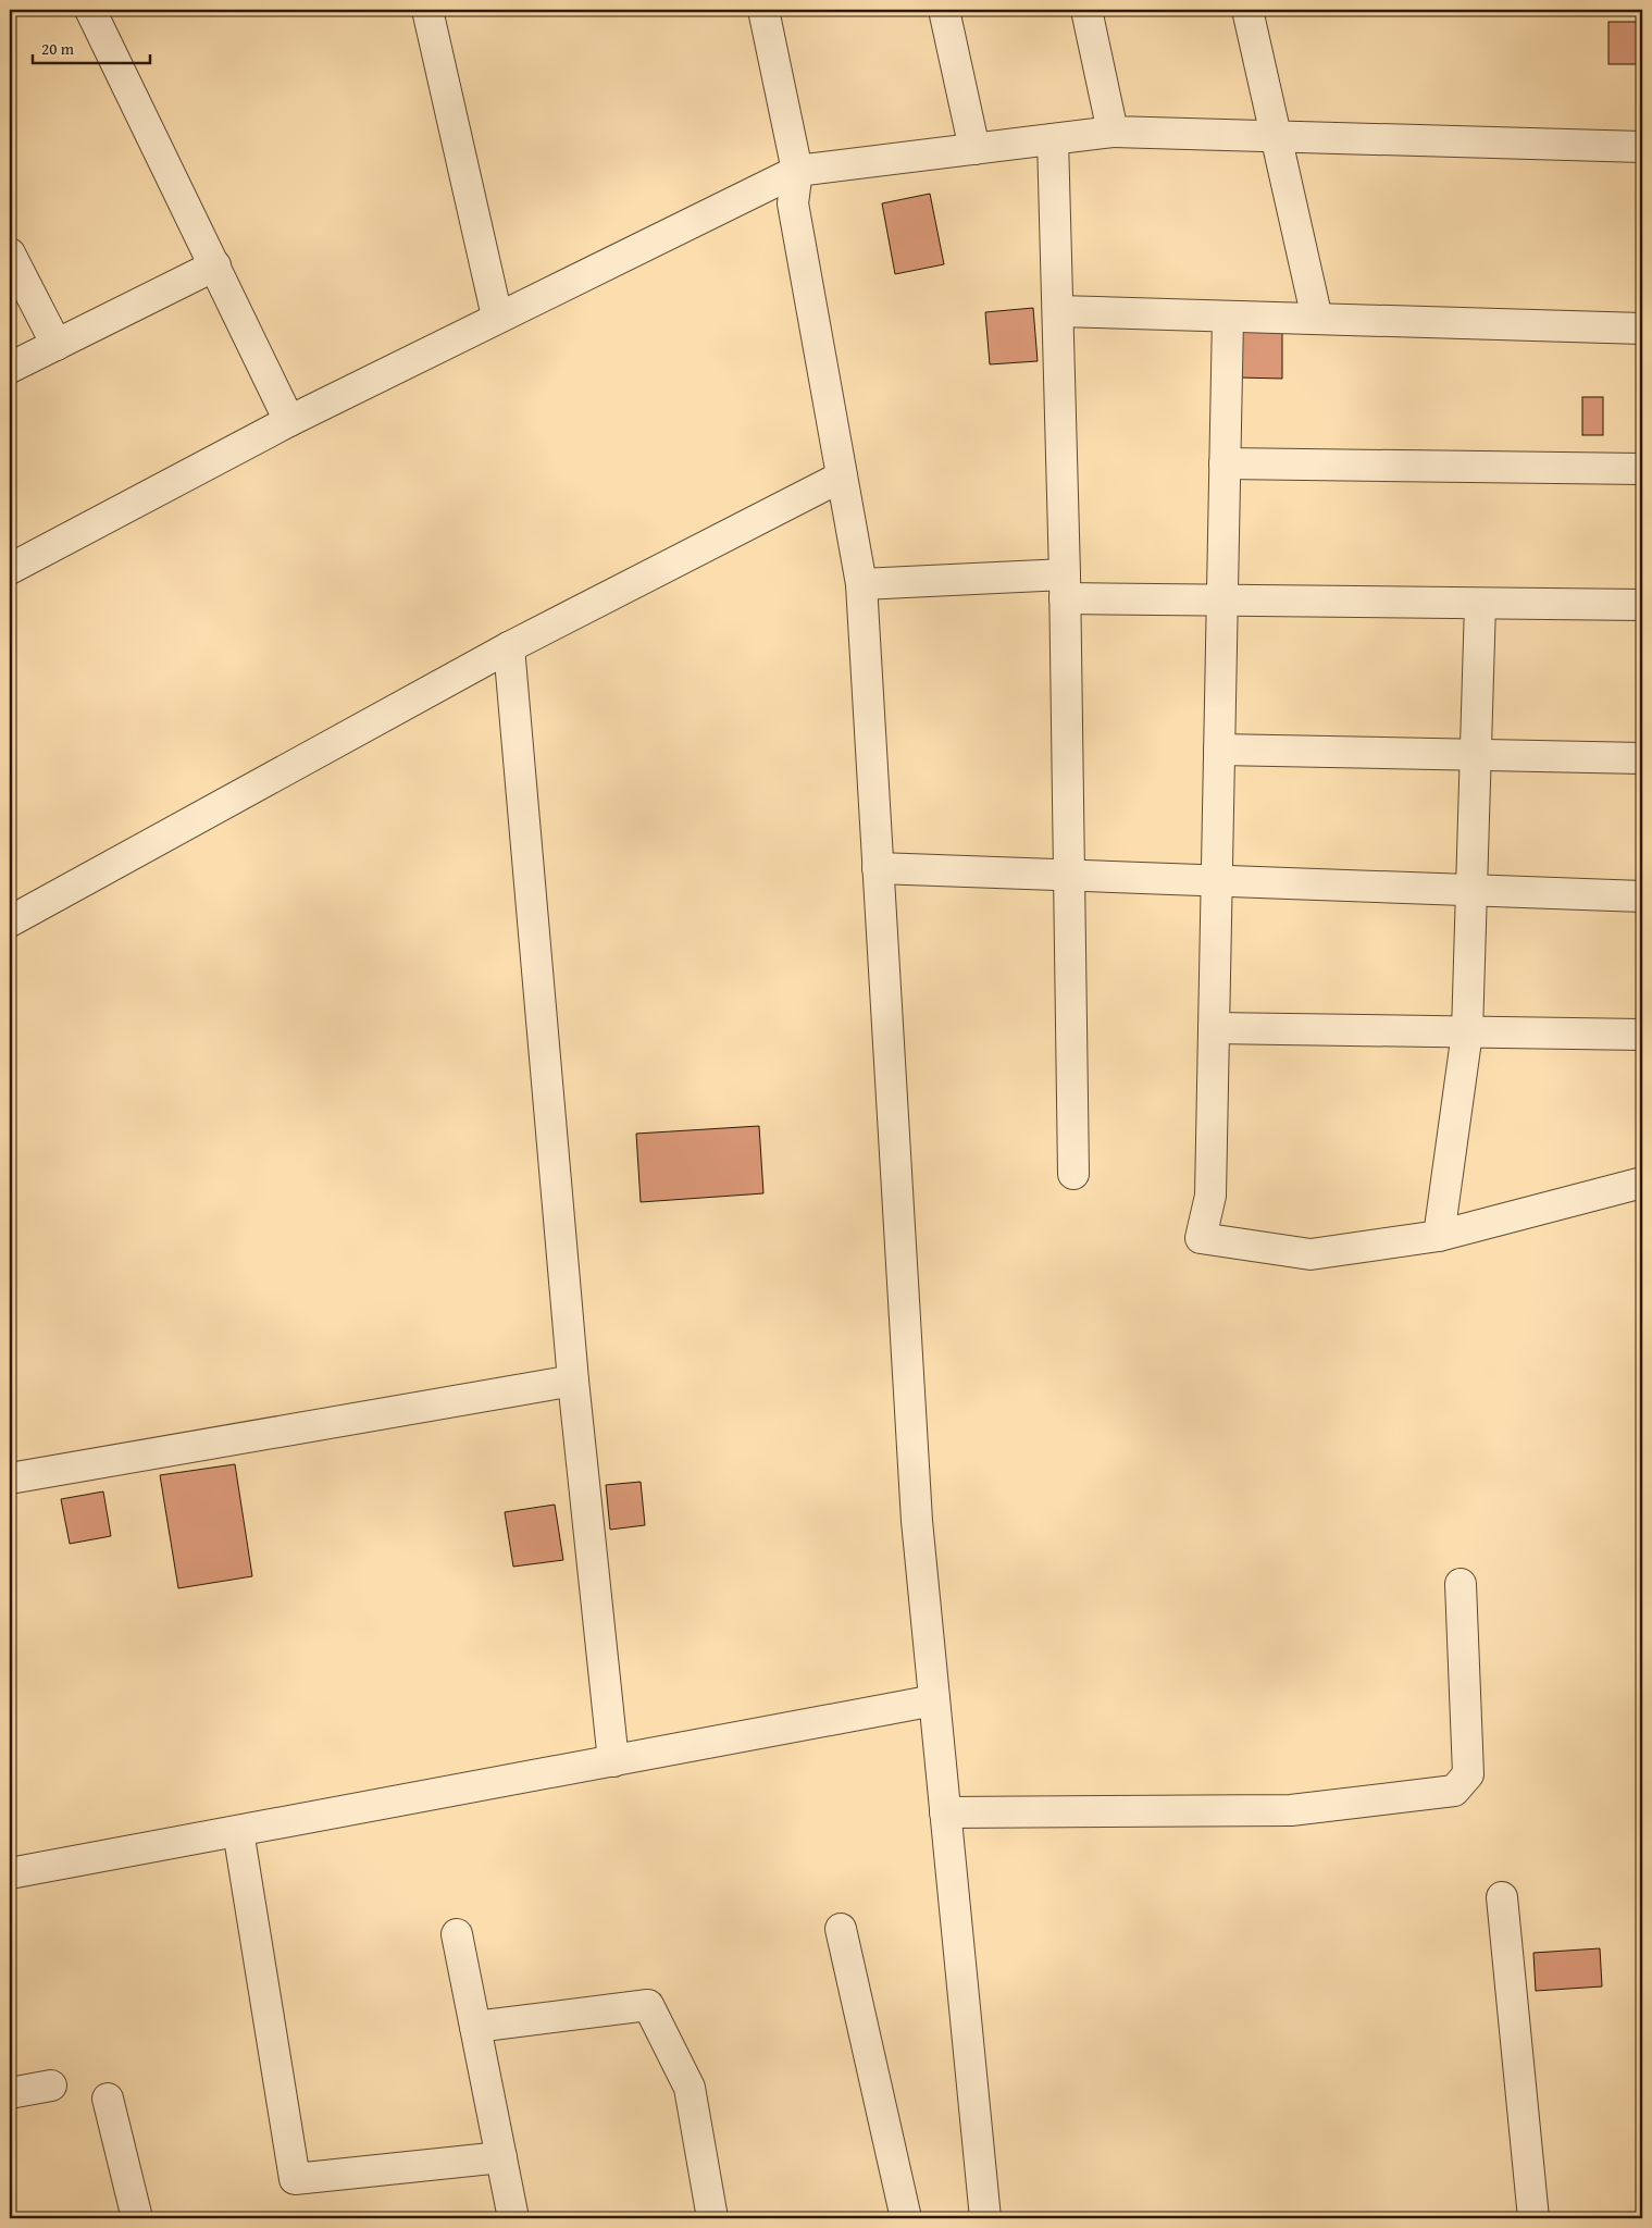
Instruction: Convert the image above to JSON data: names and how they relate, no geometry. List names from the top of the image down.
{
  "scale_bar": "20 m"
}
